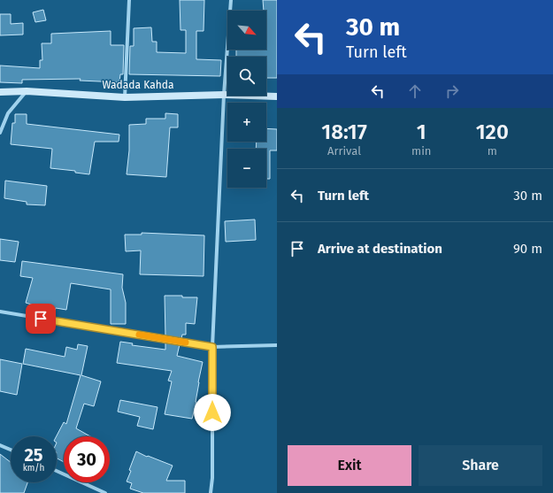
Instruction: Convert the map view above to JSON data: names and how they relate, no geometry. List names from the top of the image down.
{
  "streets": {
    "main road": ["Wadada Kahda"]
  },
  "north": "bottom right",
  "page": {
    "turn": ["30 m", "Turn left"],
    "map_buttons": ["+", "−"],
    "eta": [
      "18:17",
      "Arrival",
      "1",
      "min",
      "120",
      "m"
    ],
    "list": [
      {
        "name": "Turn left",
        "value": "30 m"
      },
      {
        "name": "Arrive at destination",
        "value": "90 m"
      }
    ],
    "speed": "25 km/h",
    "limit": "30",
    "buttons": ["Exit", "Share"]
  }
}
